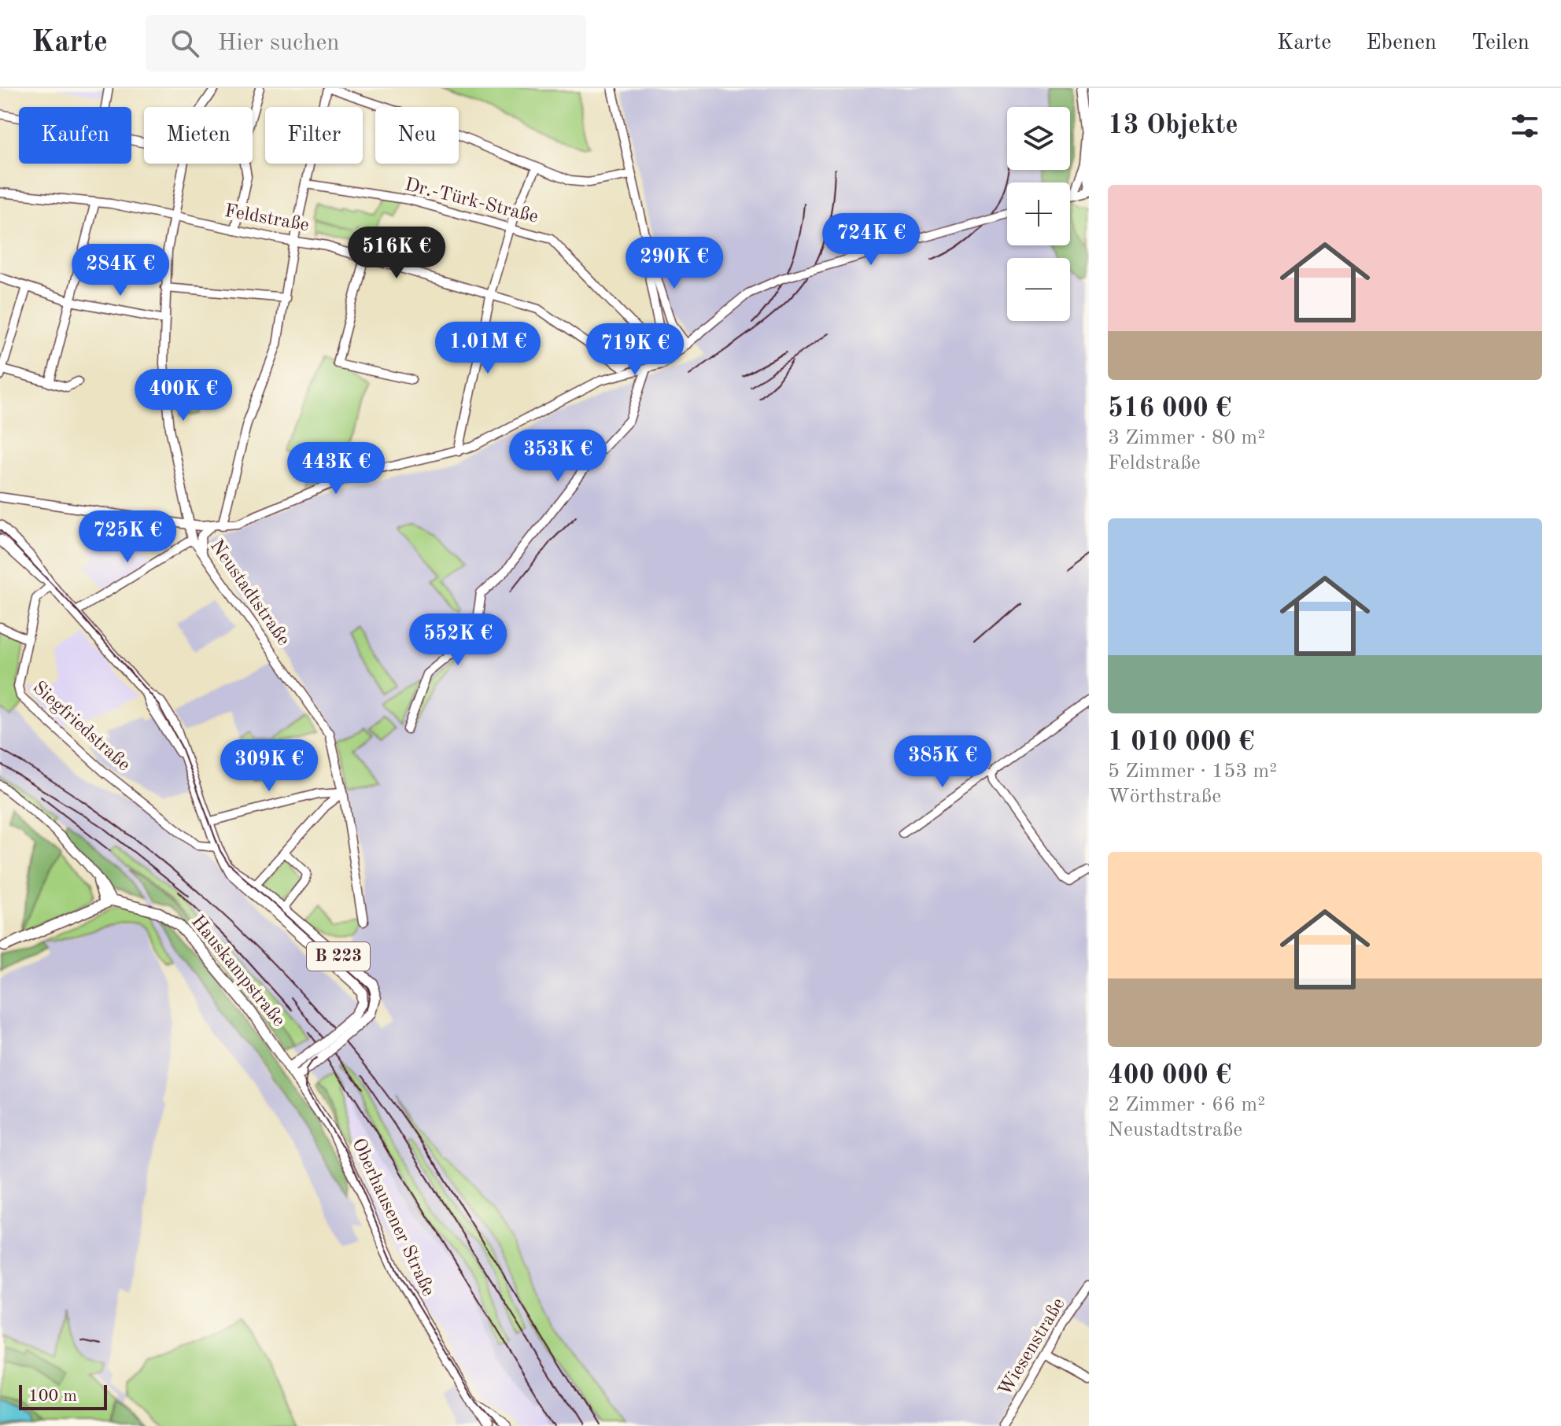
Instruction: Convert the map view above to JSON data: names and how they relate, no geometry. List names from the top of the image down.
{
  "streets": {
    "main road": ["B 223", "Hauskampstraße", "Oberhausener Straße"],
    "street": [
      "Dr.-Türk-Straße",
      "Feldstraße",
      "Neustadtstraße",
      "Siegfriedstraße",
      "Wiesenstraße"
    ]
  },
  "crossings": [
    ["Dr.-Türk-Straße", "Feldstraße"],
    ["Feldstraße", "Neustadtstraße"],
    ["Siegfriedstraße", "B 223"],
    ["B 223", "Hauskampstraße"],
    ["B 223", "Oberhausener Straße"],
    ["Hauskampstraße", "Oberhausener Straße"]
  ],
  "scale_bar": "100 m",
  "page": {
    "header": "Karte",
    "search": "Hier suchen",
    "nav": ["Karte", "Ebenen", "Teilen"],
    "heading": "13 Objekte",
    "map_buttons": ["+", "−"],
    "chip": [
      "Kaufen",
      "Mieten",
      "Filter",
      "Neu"
    ],
    "list": [
      {
        "name": "516 000 €",
        "note": "3 Zimmer · 80 m² · Feldstraße"
      },
      {
        "name": "1 010 000 €",
        "note": "5 Zimmer · 153 m² · Wörthstraße"
      },
      {
        "name": "400 000 €",
        "note": "2 Zimmer · 66 m² · Neustadtstraße"
      }
    ],
    "price": [
      "724K €",
      "516K €",
      "290K €",
      "284K €",
      "1.01M €",
      "719K €",
      "400K €",
      "353K €",
      "443K €",
      "725K €",
      "552K €",
      "385K €",
      "309K €"
    ],
    "scale": "100 m"
  }
}
